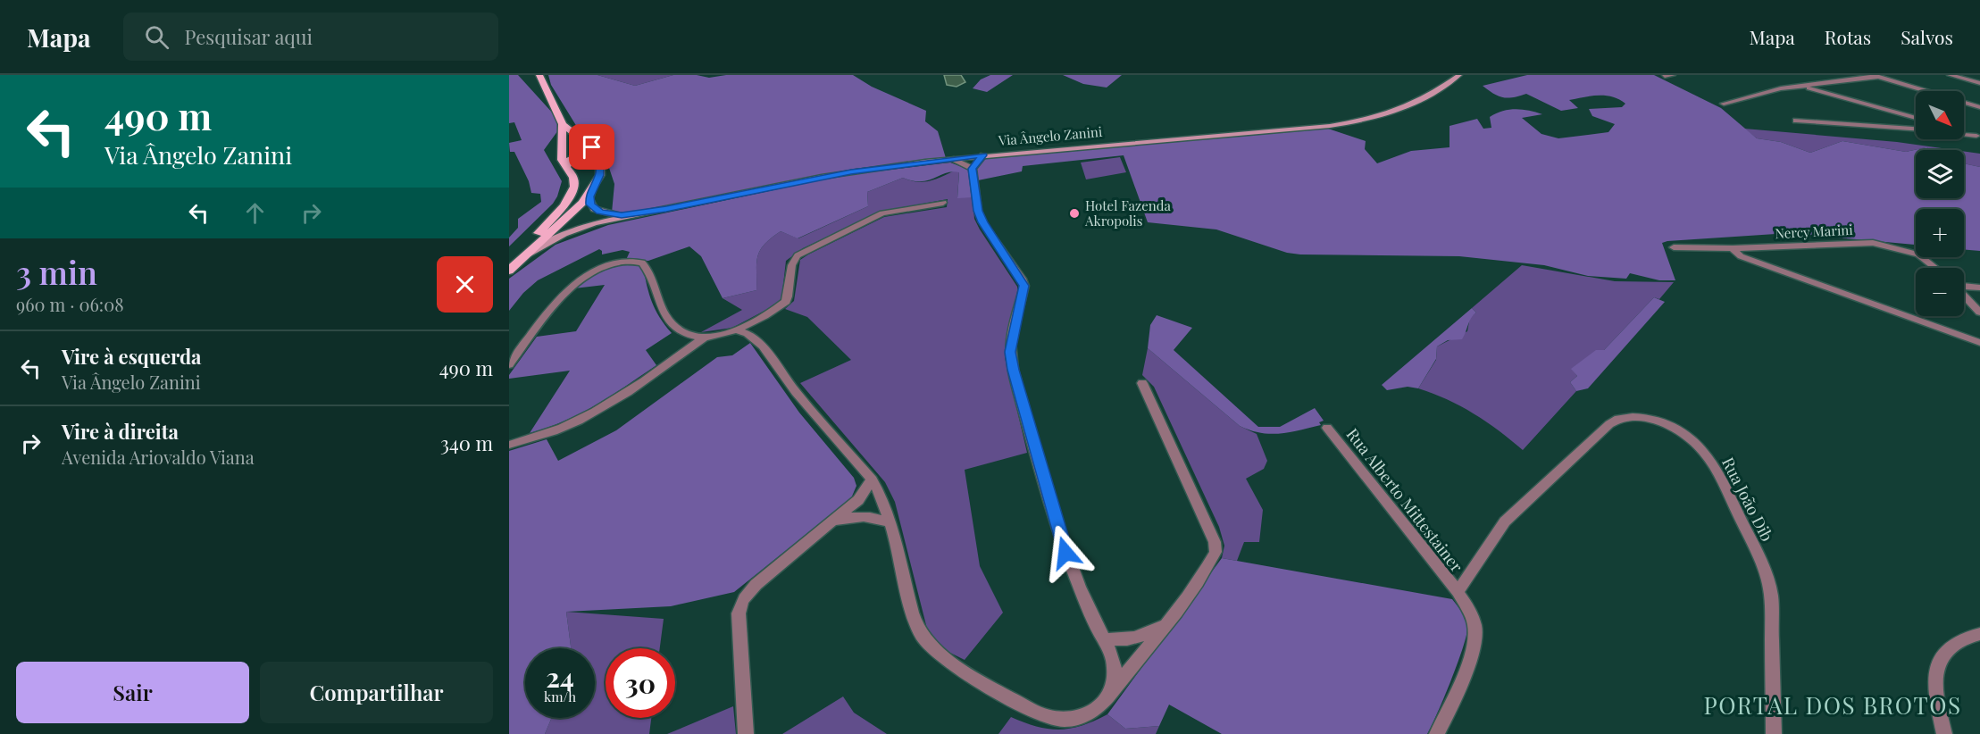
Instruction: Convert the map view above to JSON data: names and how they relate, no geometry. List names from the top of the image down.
{
  "streets": {
    "street": [
      "Via Ângelo Zanini",
      "Nercy Marini",
      "Rua João Dib",
      "Rua Alberto Mittestainer"
    ]
  },
  "crossings": [
    ["Rua João Dib", "Rua Alberto Mittestainer"]
  ],
  "districts": ["PORTAL DOS BROTOS"],
  "places": ["Hotel Fazenda Akropolis"],
  "north": "bottom right",
  "page": {
    "header": "Mapa",
    "search": "Pesquisar aqui",
    "nav": ["Mapa", "Rotas", "Salvos"],
    "turn": ["490 m", "Via Ângelo Zanini"],
    "map_buttons": ["+", "−"],
    "heading": ["3 min", "960 m · 06:08"],
    "list": [
      {
        "name": "Vire à esquerda",
        "note": "Via Ângelo Zanini",
        "value": "490 m"
      },
      {
        "name": "Vire à direita",
        "note": "Avenida Ariovaldo Viana",
        "value": "340 m"
      }
    ],
    "speed": "24 km/h",
    "limit": "30",
    "buttons": ["Sair", "Compartilhar"]
  }
}
